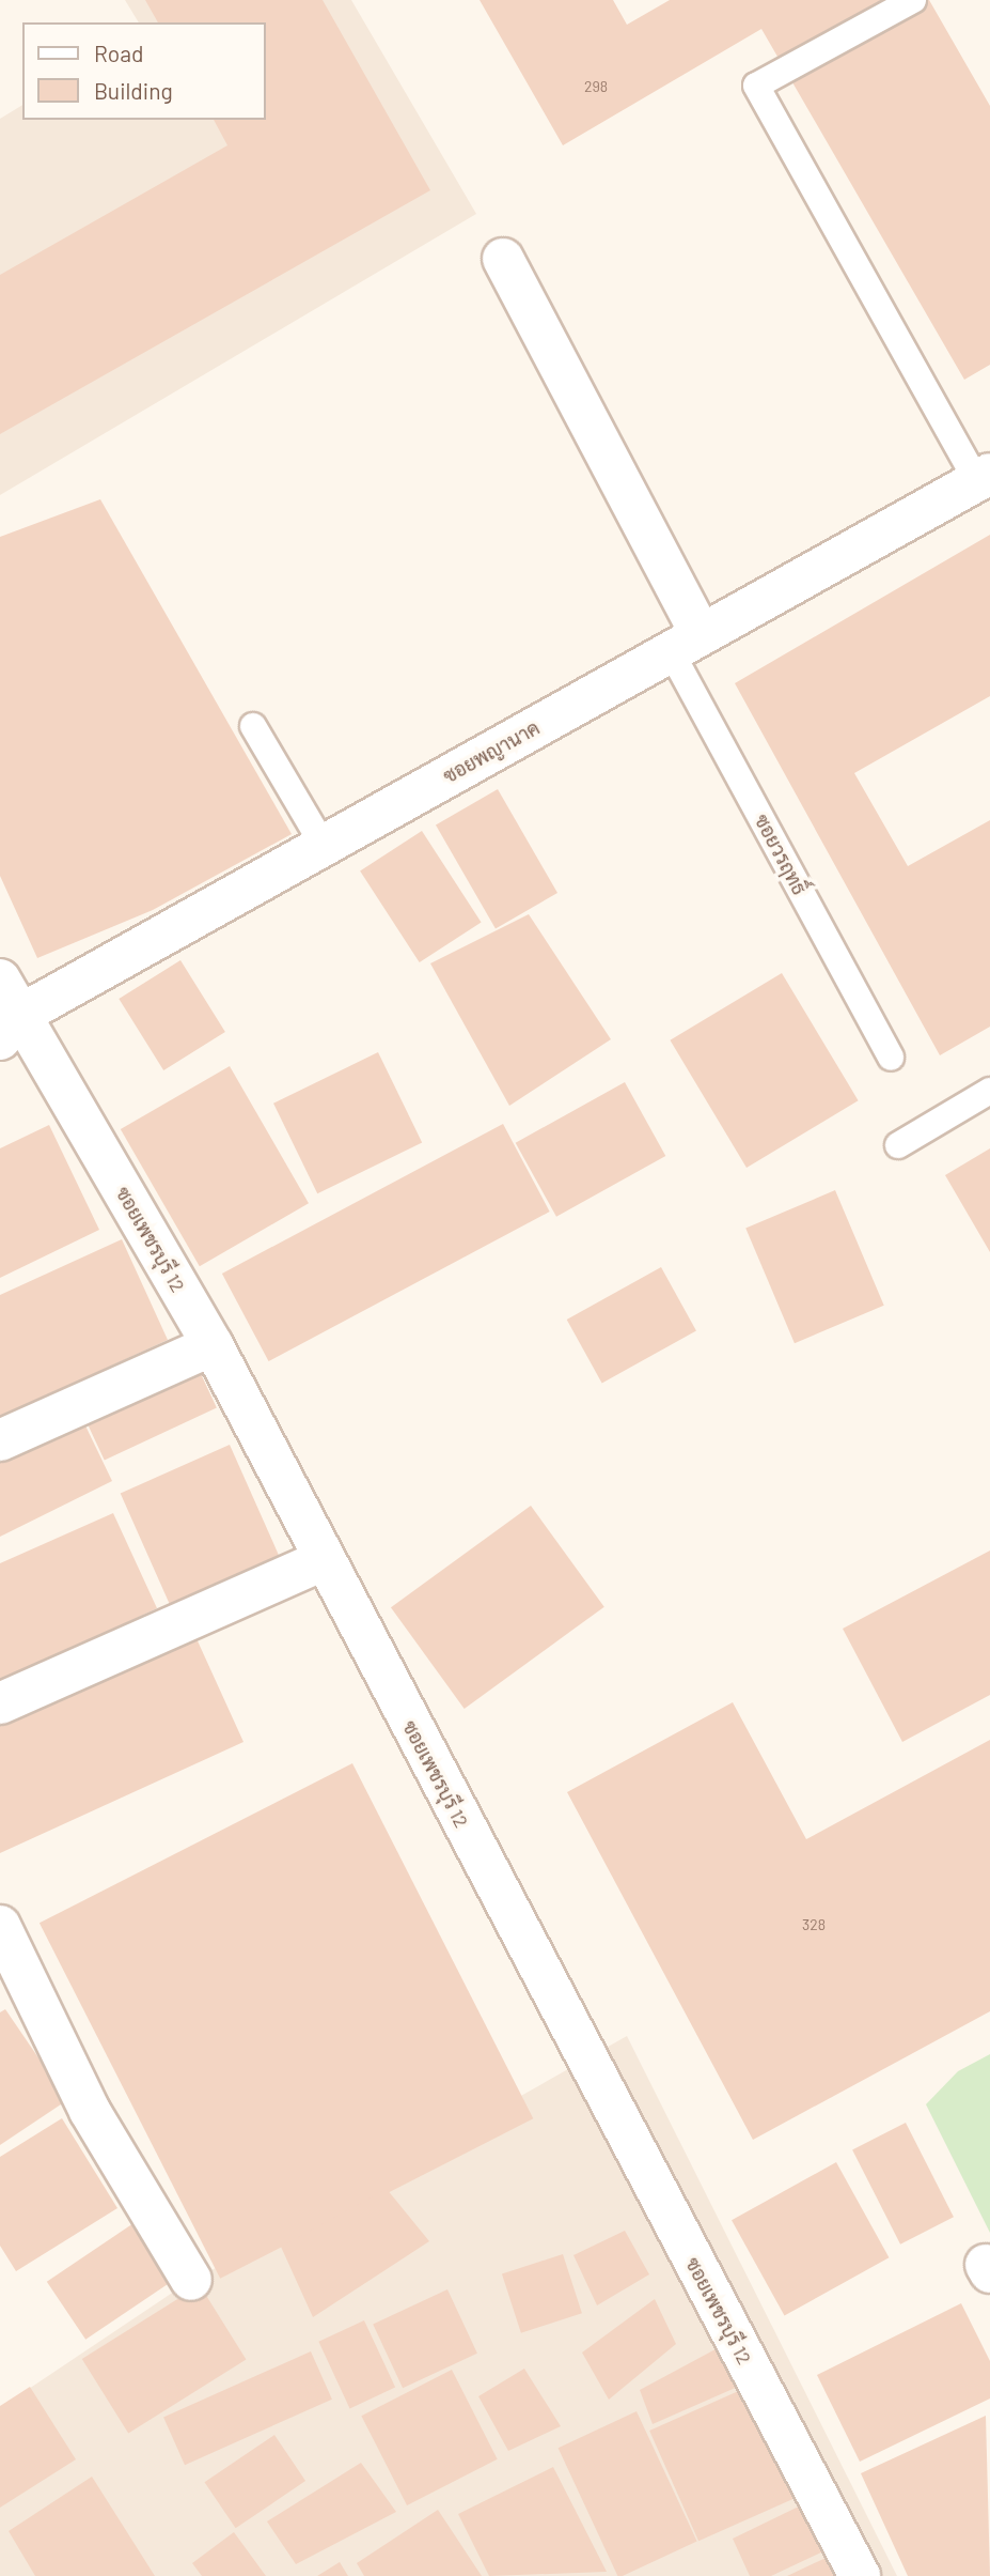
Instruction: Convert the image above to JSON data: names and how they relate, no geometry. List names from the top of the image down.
{
  "streets": {
    "street": ["ซอยพญานาค", "ซอยเพชรบุรี 12"],
    "lane": ["ซอยวรฤทธิ์"]
  },
  "crossings": [
    ["ซอยพญานาค", "ซอยวรฤทธิ์"],
    ["ซอยพญานาค", "ซอยเพชรบุรี 12"]
  ],
  "house_numbers": ["298", "328"],
  "legend": ["Road", "Building"]
}
